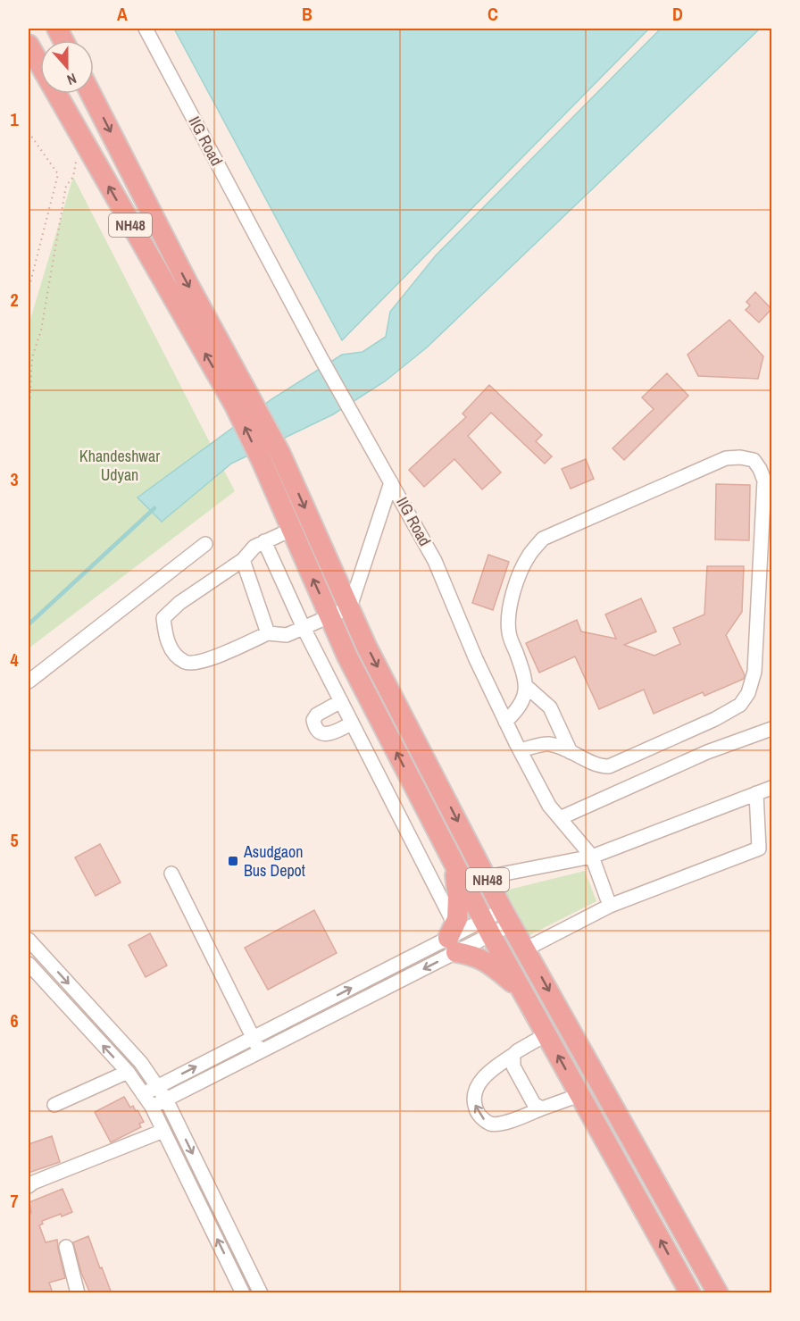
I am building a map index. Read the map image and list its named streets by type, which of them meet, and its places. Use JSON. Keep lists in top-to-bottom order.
{
  "streets": {
    "highway": ["NH48"],
    "street": ["IIG Road"]
  },
  "parks": ["Khandeshwar Udyan"],
  "places": {
    "transit": ["Asudgaon Bus Depot"]
  },
  "north": "bottom",
  "grid": {
    "columns": [
      "A",
      "B",
      "C",
      "D"
    ],
    "rows": [
      "1",
      "2",
      "3",
      "4",
      "5",
      "6",
      "7"
    ]
  }
}
